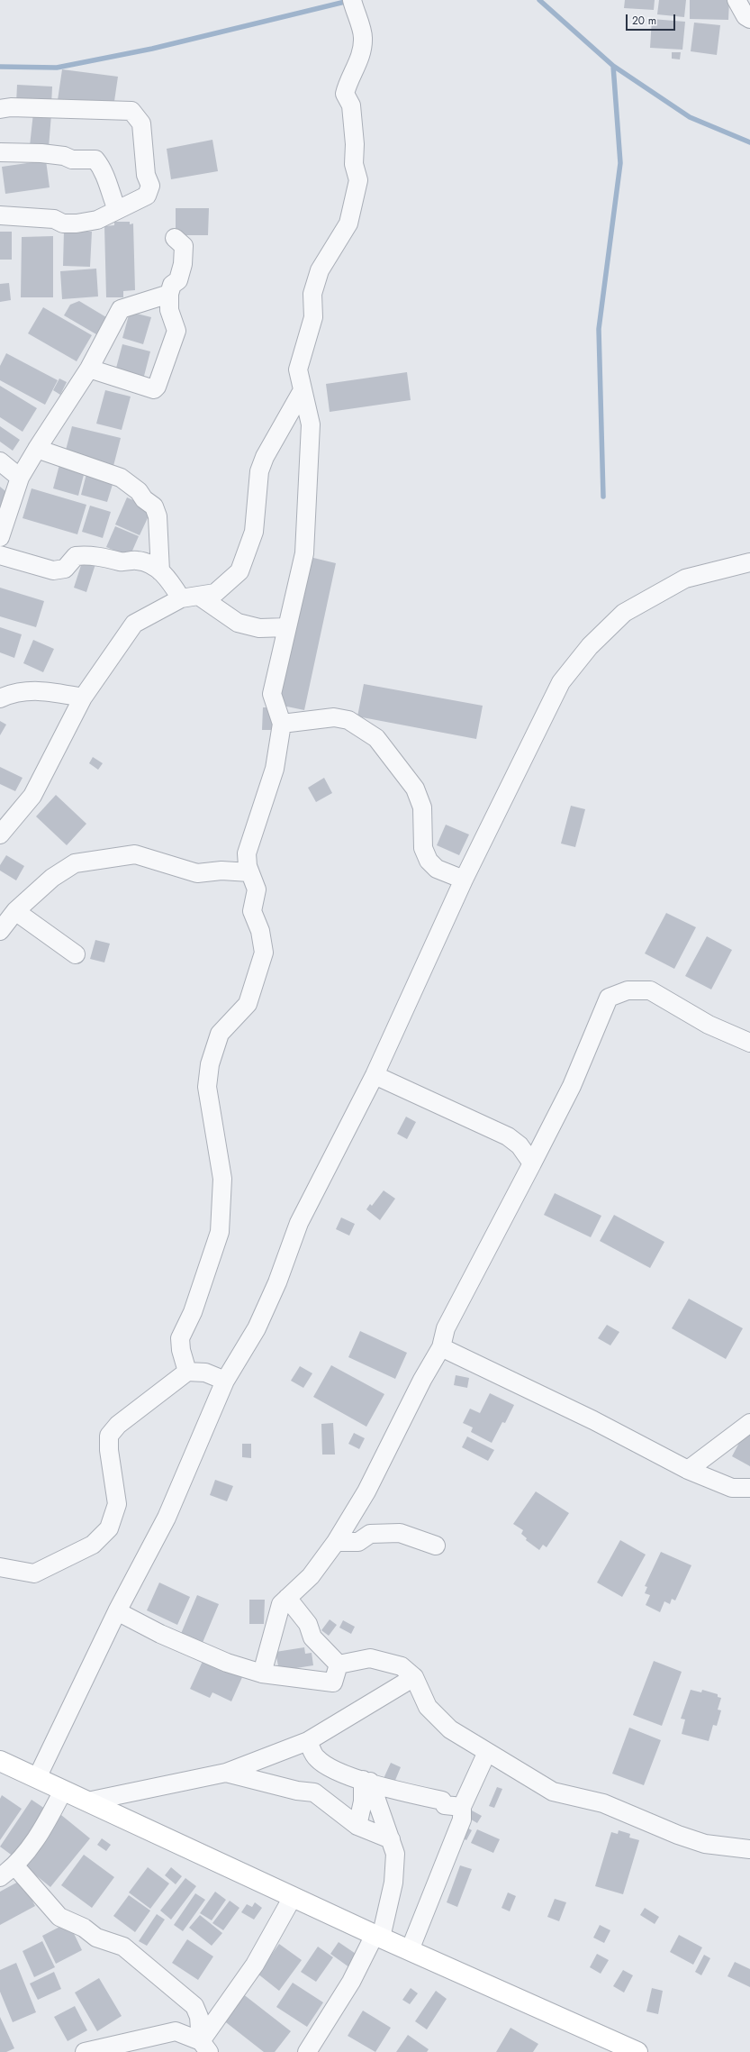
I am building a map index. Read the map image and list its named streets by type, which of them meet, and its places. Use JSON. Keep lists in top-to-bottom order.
{
  "scale_bar": "20 m"
}
